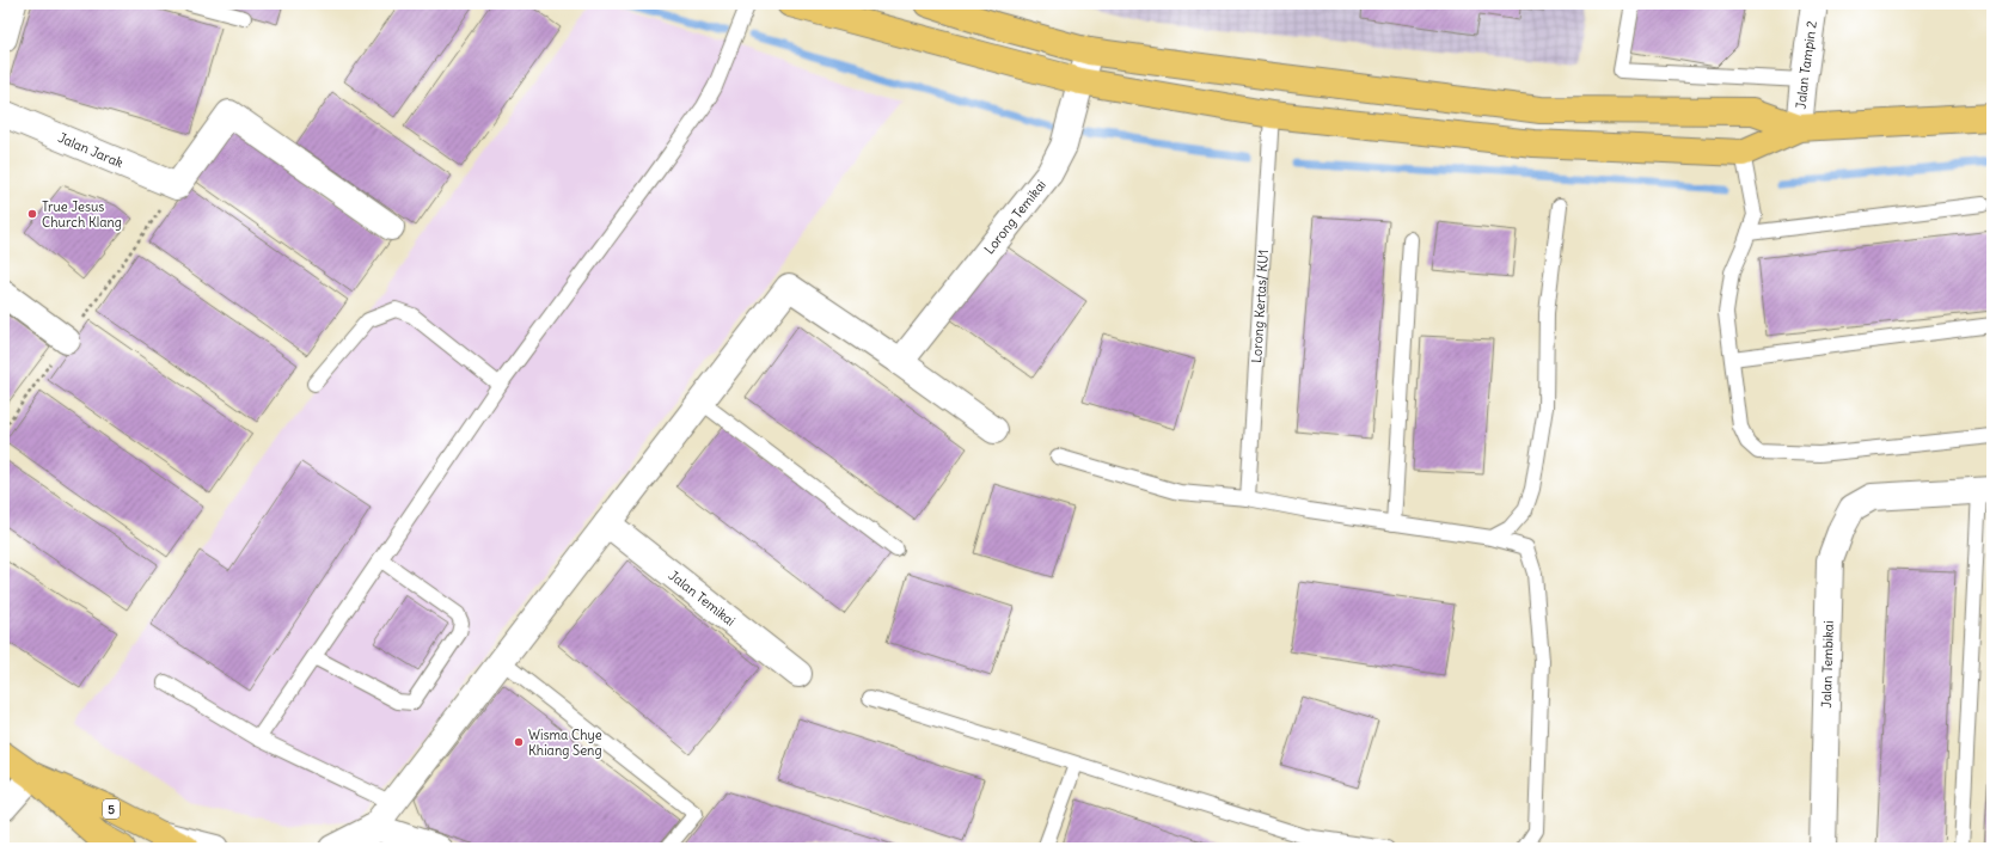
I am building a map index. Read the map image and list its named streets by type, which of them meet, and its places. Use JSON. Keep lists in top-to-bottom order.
{
  "streets": {
    "main road": ["5"],
    "street": [
      "Jalan Tampin 2",
      "Jalan Jarak",
      "Lorong Temikai",
      "Jalan Temikai",
      "Jalan Tembikai"
    ],
    "lane": ["Lorong Kertas/ KU1"]
  },
  "places": ["True Jesus Church Klang", "Wisma Chye Khiang Seng"]
}
